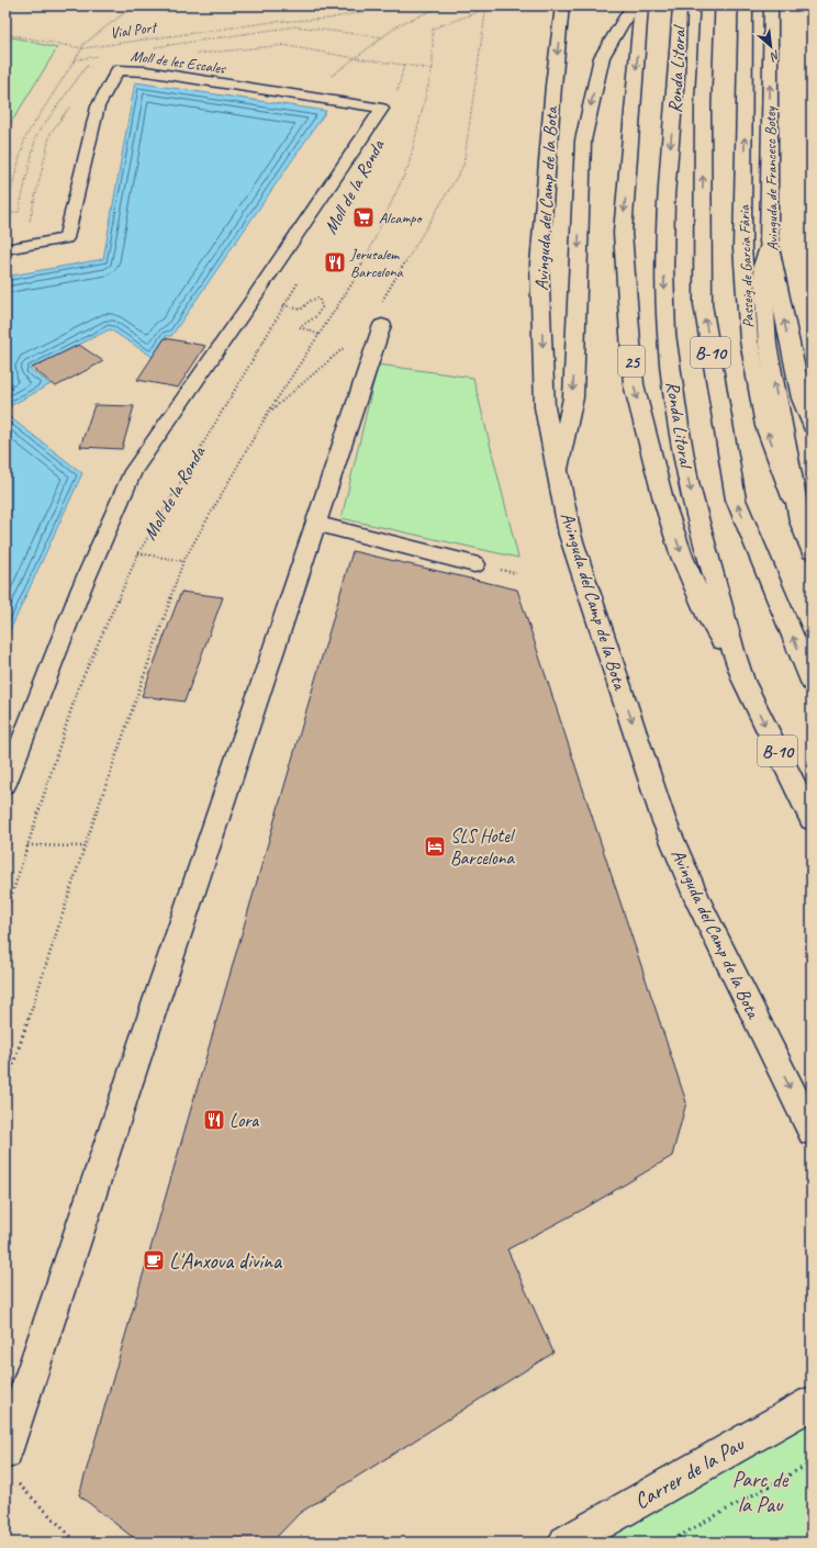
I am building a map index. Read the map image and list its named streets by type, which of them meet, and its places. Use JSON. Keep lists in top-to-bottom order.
{
  "streets": {
    "main road": [
      "Ronda Litoral",
      "Avinguda de Francesc Botey",
      "Avinguda del Camp de la Bota",
      "Passeig de Garcia Fària",
      "B-10",
      "25",
      "Carrer de la Pau"
    ],
    "lane": ["Moll de les Escales", "Moll de la Ronda"],
    "path": ["Vial Port"]
  },
  "crossings": [
    ["Moll de les Escales", "Moll de la Ronda"],
    ["Ronda Litoral", "25"]
  ],
  "parks": ["Parc de la Pau"],
  "places": {
    "supermarket": ["Alcampo"],
    "restaurant": ["Jerusalem Barcelona", "Lora"],
    "hotel": ["SLS Hotel Barcelona"],
    "cafe": ["L'Anxova divina"]
  },
  "north": "bottom right"
}
